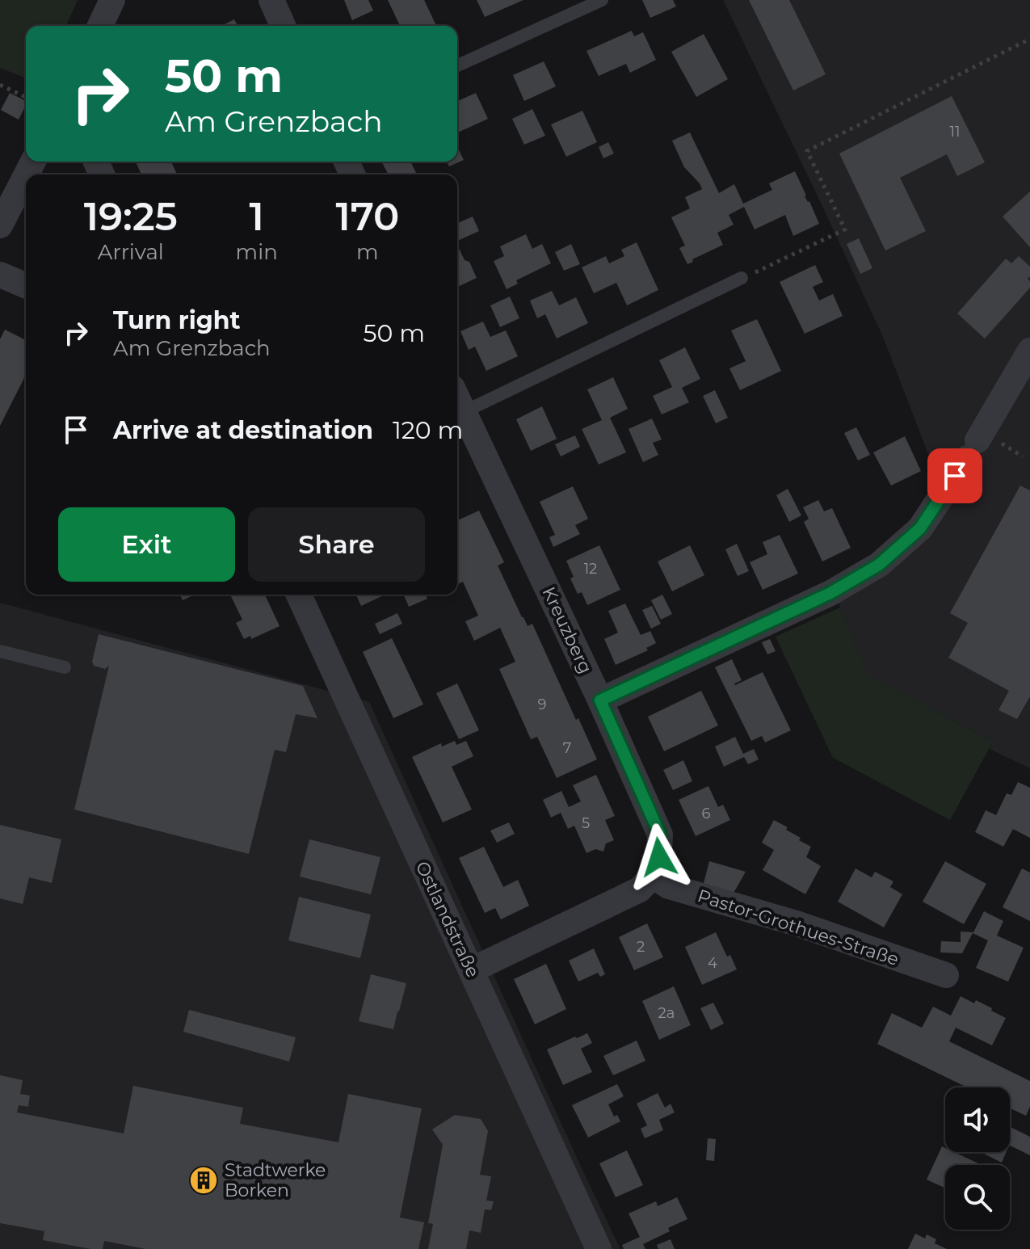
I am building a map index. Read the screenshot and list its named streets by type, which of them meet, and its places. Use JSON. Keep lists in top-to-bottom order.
{
  "streets": {
    "street": ["Kreuzberg", "Ostlandstraße", "Pastor-Grothues-Straße"]
  },
  "crossings": [
    ["Kreuzberg", "Pastor-Grothues-Straße"]
  ],
  "places": {
    "building": ["Stadtwerke Borken"]
  },
  "house_numbers": [
    "11",
    "12",
    "9",
    "7",
    "6",
    "5",
    "2",
    "4",
    "2a"
  ],
  "page": {
    "turn": ["50 m", "Am Grenzbach"],
    "eta": [
      "19:25",
      "Arrival",
      "1",
      "min",
      "170",
      "m"
    ],
    "list": [
      {
        "name": "Turn right",
        "note": "Am Grenzbach",
        "value": "50 m"
      },
      {
        "name": "Arrive at destination",
        "value": "120 m"
      }
    ],
    "buttons": ["Exit", "Share"]
  }
}
